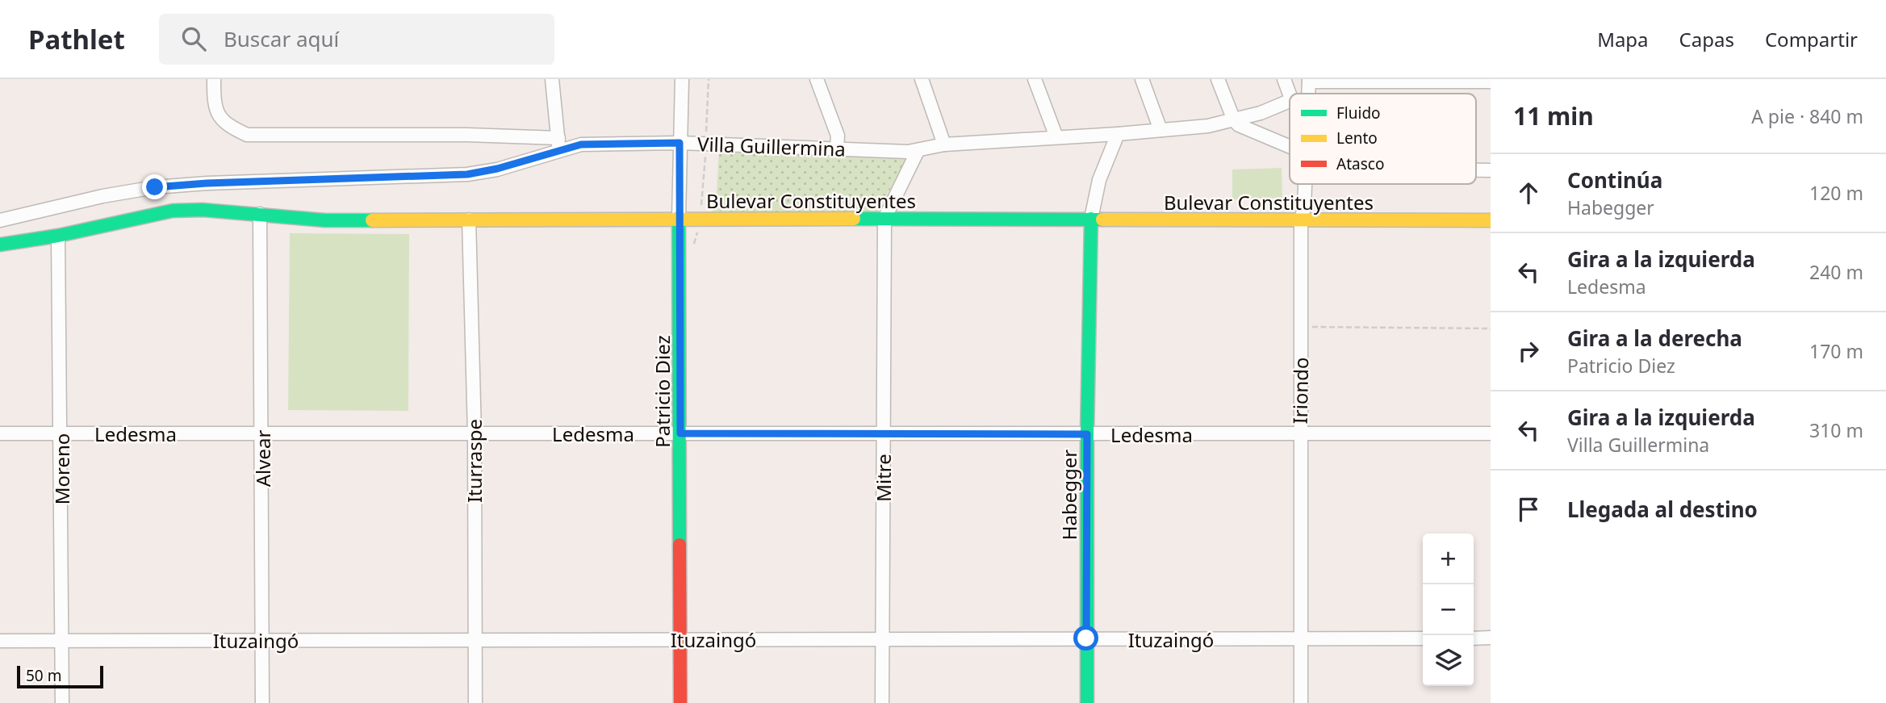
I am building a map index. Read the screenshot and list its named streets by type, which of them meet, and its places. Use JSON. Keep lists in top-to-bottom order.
{
  "streets": {
    "street": [
      "Villa Guillermina",
      "Bulevar Constituyentes",
      "Iriondo",
      "Patricio Diez",
      "Ledesma",
      "Alvear",
      "Iturraspe",
      "Moreno",
      "Mitre",
      "Habegger",
      "Ituzaingó"
    ]
  },
  "crossings": [
    ["Villa Guillermina", "Patricio Diez"],
    ["Bulevar Constituyentes", "Iriondo"],
    ["Bulevar Constituyentes", "Patricio Diez"],
    ["Bulevar Constituyentes", "Alvear"],
    ["Bulevar Constituyentes", "Iturraspe"],
    ["Bulevar Constituyentes", "Moreno"],
    ["Bulevar Constituyentes", "Mitre"],
    ["Bulevar Constituyentes", "Habegger"],
    ["Iriondo", "Ledesma"],
    ["Iriondo", "Ituzaingó"],
    ["Patricio Diez", "Ledesma"],
    ["Patricio Diez", "Ituzaingó"],
    ["Ledesma", "Alvear"],
    ["Ledesma", "Iturraspe"],
    ["Ledesma", "Moreno"],
    ["Ledesma", "Mitre"],
    ["Ledesma", "Habegger"],
    ["Alvear", "Ituzaingó"],
    ["Iturraspe", "Ituzaingó"],
    ["Moreno", "Ituzaingó"],
    ["Mitre", "Ituzaingó"],
    ["Habegger", "Ituzaingó"]
  ],
  "legend": ["Fluido", "Lento", "Atasco"],
  "scale_bar": "50 m",
  "page": {
    "header": "Pathlet",
    "search": "Buscar aquí",
    "nav": ["Mapa", "Capas", "Compartir"],
    "heading": ["11 min", "A pie · 840 m"],
    "list": [
      ["Continúa", "Habegger", "120 m"],
      ["Gira a la izquierda", "Ledesma", "240 m"],
      ["Gira a la derecha", "Patricio Diez", "170 m"],
      ["Gira a la izquierda", "Villa Guillermina", "310 m"],
      "Llegada al destino"
    ],
    "map_buttons": ["+", "−"],
    "scale": "50 m"
  }
}
